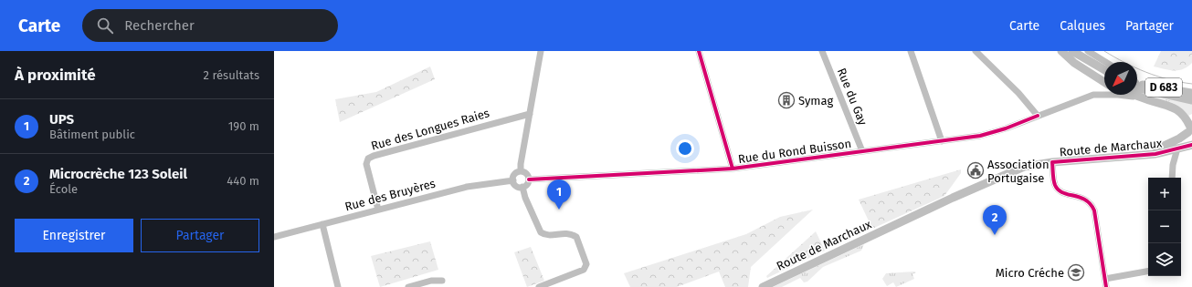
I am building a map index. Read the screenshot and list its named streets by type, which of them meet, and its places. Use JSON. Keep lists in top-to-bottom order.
{
  "streets": {
    "main road": ["D 683", "Route de Marchaux"],
    "street": [
      "Rue du Gay",
      "Rue des Longues Raies",
      "Rue du Rond Buisson",
      "Rue des Bruyères"
    ]
  },
  "crossings": [
    ["D 683", "Route de Marchaux"],
    ["D 683", "Rue du Rond Buisson"],
    ["Rue du Gay", "Rue du Rond Buisson"],
    ["Rue des Longues Raies", "Rue des Bruyères"],
    ["Rue du Rond Buisson", "Rue des Bruyères"]
  ],
  "places": {
    "building": ["Symag"],
    "public building": ["Association Portugaise"],
    "school or university": ["Micro Créche"]
  },
  "north": "bottom left",
  "page": {
    "header": "Carte",
    "search": "Rechercher",
    "nav": ["Carte", "Calques", "Partager"],
    "heading": ["À proximité", "2 résultats"],
    "list": [
      {
        "mark": "1",
        "name": "UPS",
        "note": "Bâtiment public",
        "value": "190 m"
      },
      {
        "mark": "2",
        "name": "Microcrèche 123 Soleil",
        "note": "École",
        "value": "440 m"
      }
    ],
    "map_buttons": ["+", "−"],
    "pins": ["1", "2"],
    "buttons": ["Enregistrer", "Partager"]
  }
}
